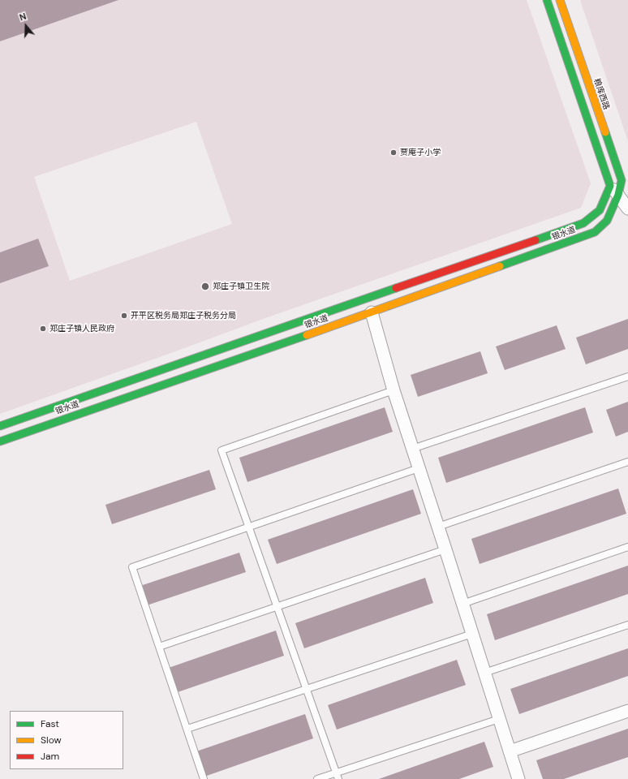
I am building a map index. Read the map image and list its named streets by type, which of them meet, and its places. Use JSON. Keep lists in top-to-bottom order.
{
  "streets": {
    "street": ["粮库西路", "银水道"]
  },
  "crossings": [
    ["粮库西路", "银水道"]
  ],
  "places": [
    "贾庵子小学",
    "郑庄子镇卫生院",
    "开平区税务局郑庄子税务分局",
    "郑庄子镇人民政府"
  ],
  "legend": ["Fast", "Slow", "Jam"],
  "north": "top"
}
